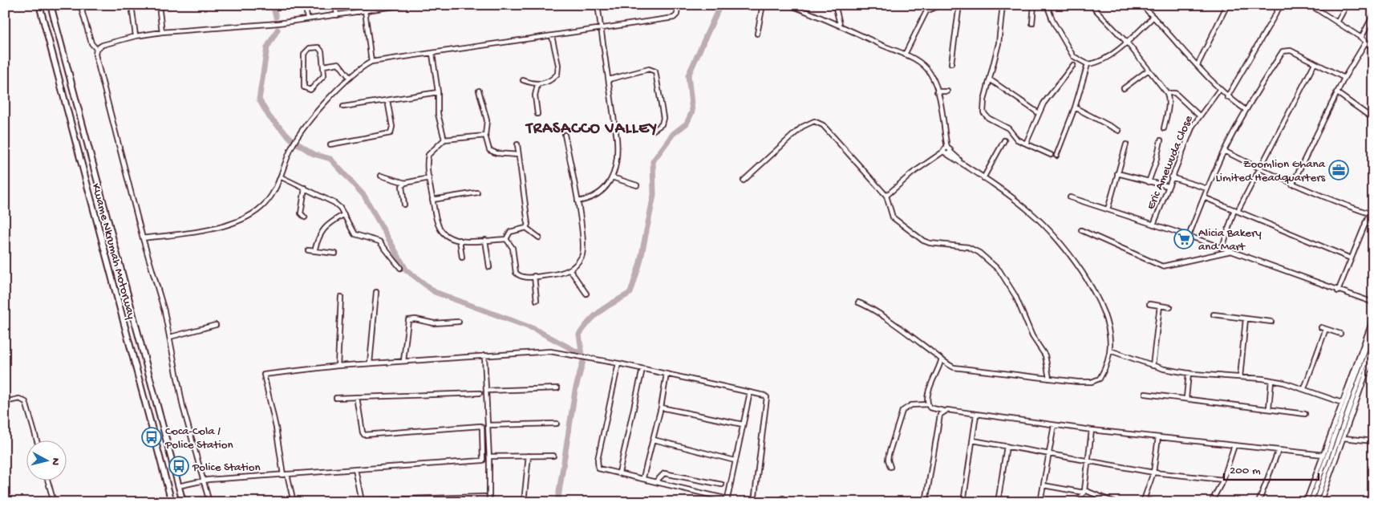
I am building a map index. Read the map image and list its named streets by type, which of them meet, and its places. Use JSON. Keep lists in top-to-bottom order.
{
  "streets": {
    "highway": ["Kwame Nkrumah Motorway"],
    "street": ["Eric Amewuda Close"]
  },
  "districts": ["TRASACCO VALLEY"],
  "places": {
    "office": ["Zoomlion Ghana Limited Headquarters"],
    "supermarket": ["Alicia Bakery and Mart"],
    "bus stop": ["Coca-Cola / Police Station", "Police Station"]
  },
  "scale_bar": "200 m",
  "north": "right"
}
